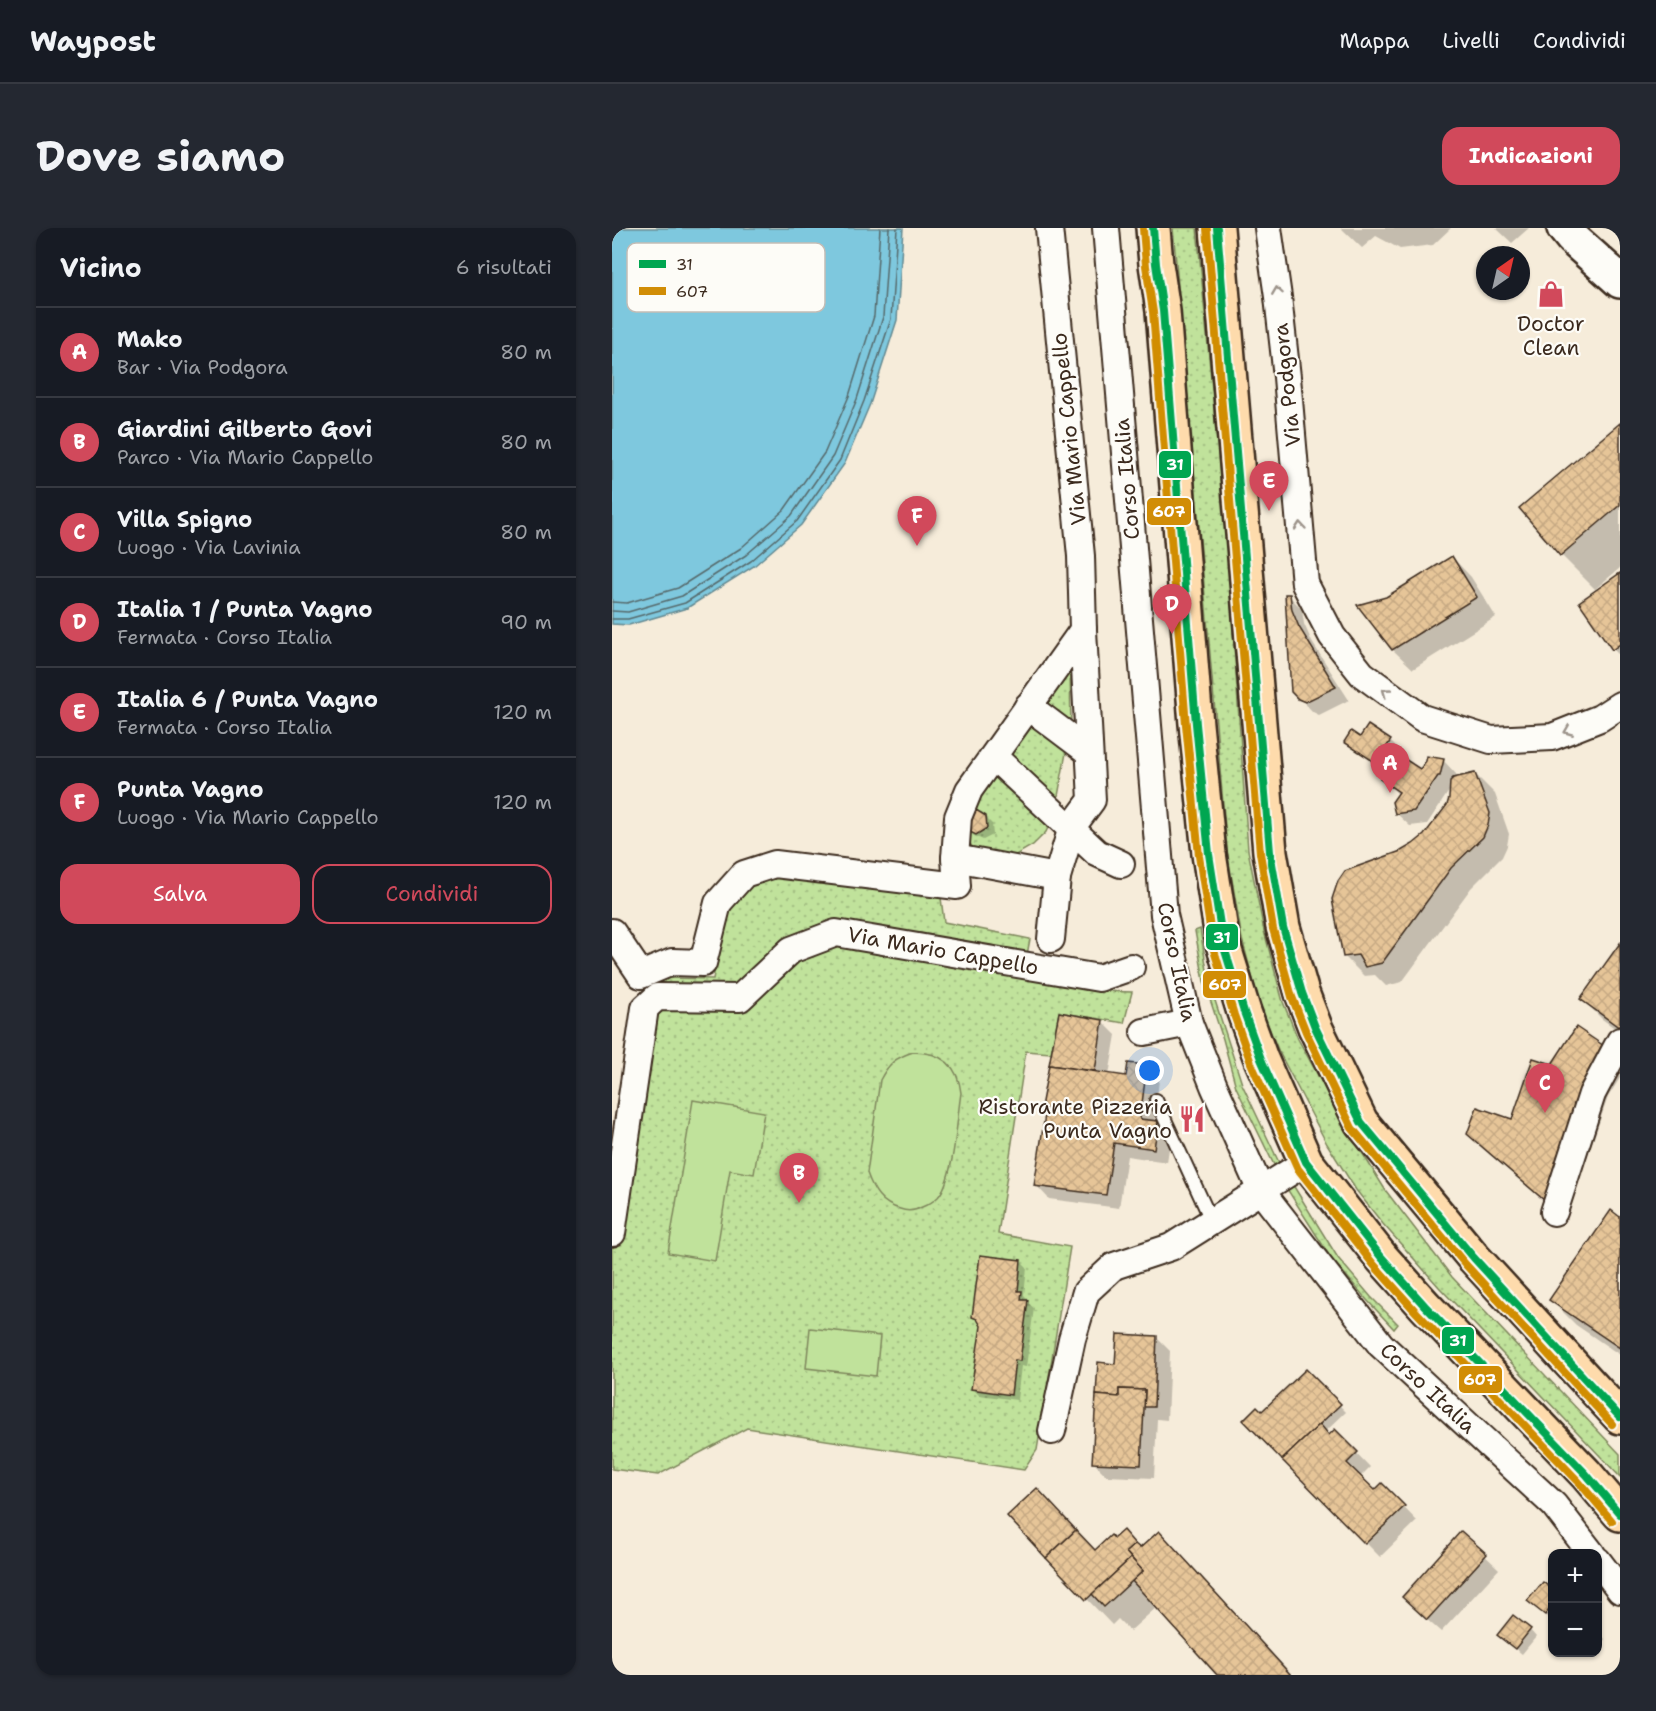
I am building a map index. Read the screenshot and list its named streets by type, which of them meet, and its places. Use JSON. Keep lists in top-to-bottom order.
{
  "streets": {
    "street": ["Via Podgora", "Via Mario Cappello", "Corso Italia"]
  },
  "places": {
    "shop": ["Doctor Clean"],
    "restaurant": ["Ristorante Pizzeria Punta Vagno"]
  },
  "lines": ["transit line 31", "transit line 607"],
  "legend": ["31", "607"],
  "north": "top right",
  "page": {
    "header": "Waypost",
    "nav": ["Mappa", "Livelli", "Condividi"],
    "buttons": [
      "Indicazioni",
      ["Salva", "Condividi"]
    ],
    "title": "Dove siamo",
    "heading": ["Vicino", "6 risultati"],
    "list": [
      {
        "mark": "A",
        "name": "Mako",
        "note": "Bar · Via Podgora",
        "value": "80 m"
      },
      {
        "mark": "B",
        "name": "Giardini Gilberto Govi",
        "note": "Parco · Via Mario Cappello",
        "value": "80 m"
      },
      {
        "mark": "C",
        "name": "Villa Spigno",
        "note": "Luogo · Via Lavinia",
        "value": "80 m"
      },
      {
        "mark": "D",
        "name": "Italia 1 / Punta Vagno",
        "note": "Fermata · Corso Italia",
        "value": "90 m"
      },
      {
        "mark": "E",
        "name": "Italia 6 / Punta Vagno",
        "note": "Fermata · Corso Italia",
        "value": "120 m"
      },
      {
        "mark": "F",
        "name": "Punta Vagno",
        "note": "Luogo · Via Mario Cappello",
        "value": "120 m"
      }
    ],
    "pins": [
      "E",
      "F",
      "D",
      "A",
      "C",
      "B"
    ],
    "map_buttons": ["+", "−"]
  }
}
